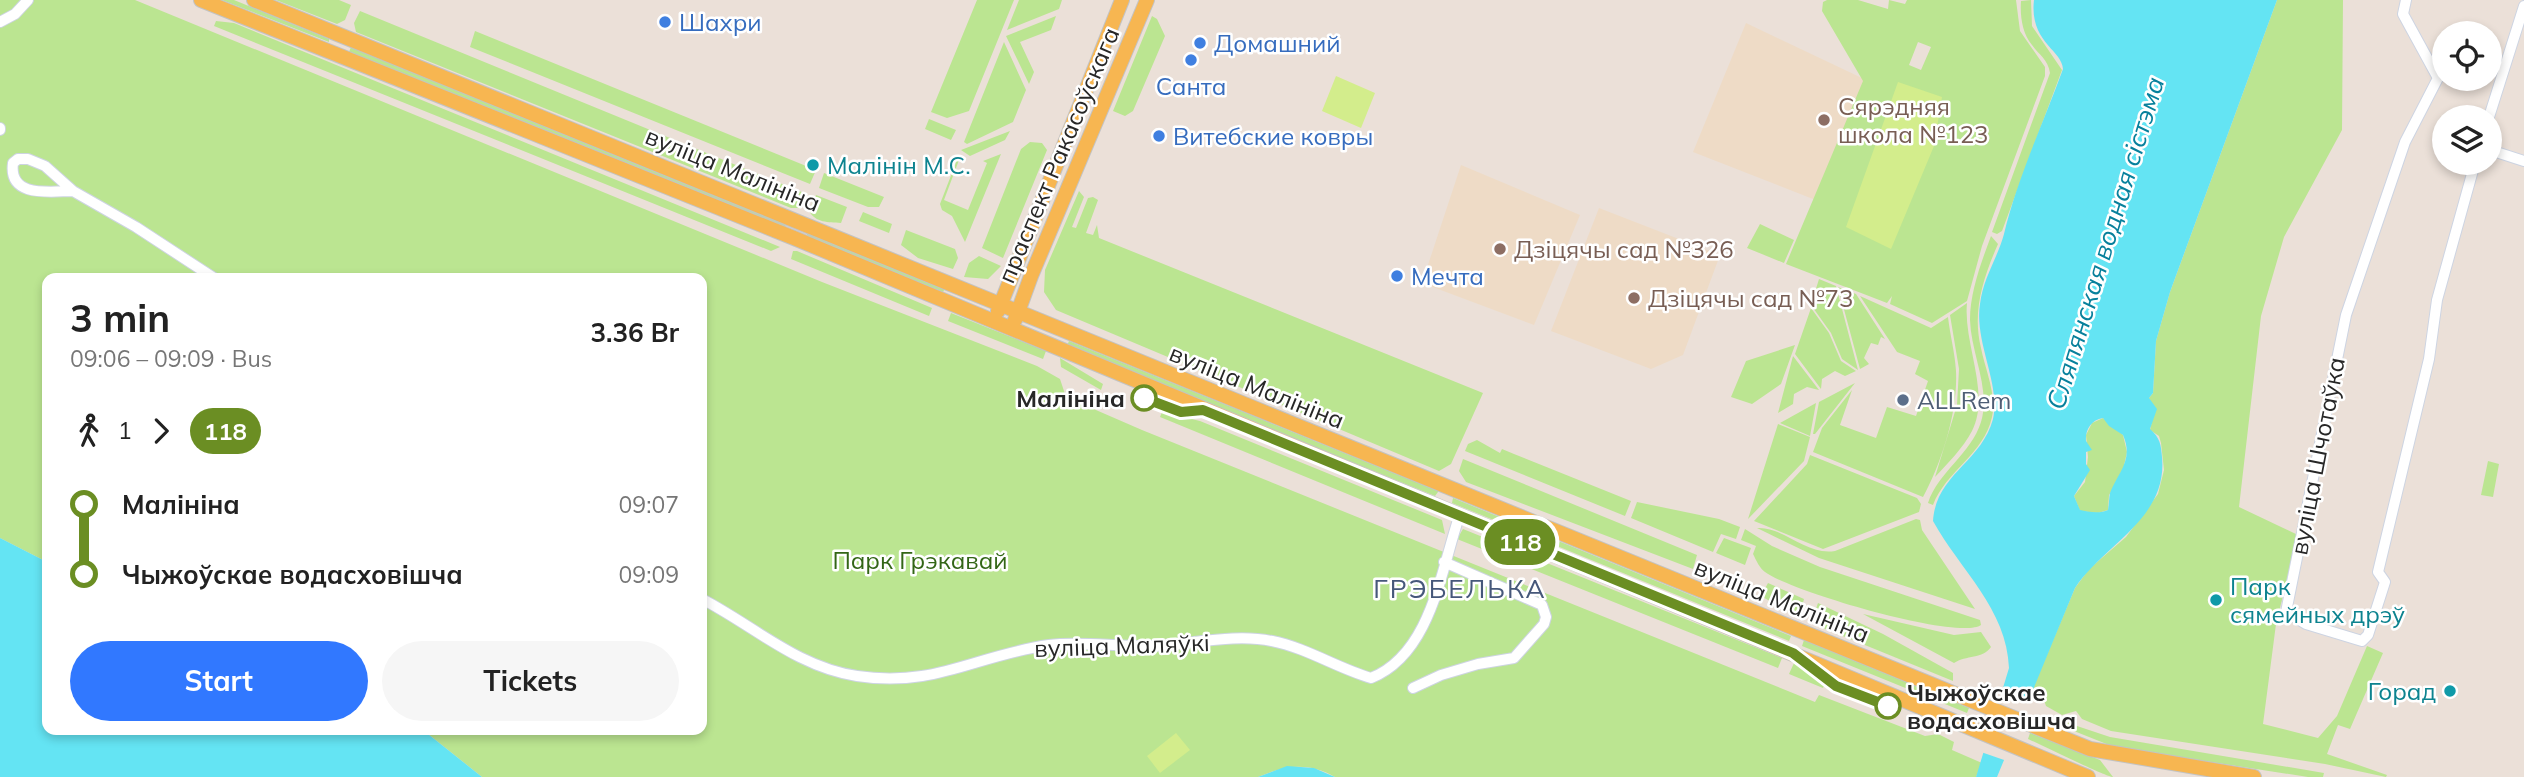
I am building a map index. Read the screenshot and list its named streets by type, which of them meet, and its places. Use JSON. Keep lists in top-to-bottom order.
{
  "streets": {
    "main road": ["праспект Ракасоўскага", "вуліца Малініна"],
    "street": ["вуліца Шчотаўка", "вуліца Маляўкі"]
  },
  "crossings": [
    ["праспект Ракасоўскага", "вуліца Малініна"],
    ["вуліца Малініна", "вуліца Маляўкі"]
  ],
  "districts": ["ГРЭБЕЛЬКА"],
  "water": ["Сляпянская водная сістэма"],
  "parks": ["Парк Грэкавай"],
  "places": [
    "Шахри",
    "Домашний",
    "Санта",
    "Сярэдняя школа №123",
    "Витебские ковры",
    "Малінін М.С.",
    "Дзіцячы сад №326",
    "Мечта",
    "Дзіцячы сад №73",
    "Малініна",
    "ALLRem",
    "Парк сямейных дрэў",
    "Горад",
    "Чыжоўскае водасховішча"
  ],
  "lines": ["bus line 118"],
  "page": {
    "on_map": "118",
    "heading": ["3 min", "09:06 – 09:09 · Bus", "3.36 Br"],
    "legs": ["1", "118"],
    "list": [
      {
        "name": "Малініна",
        "value": "09:07"
      },
      {
        "name": "Чыжоўскае водасховішча",
        "value": "09:09"
      }
    ],
    "buttons": ["Start", "Tickets"]
  }
}
